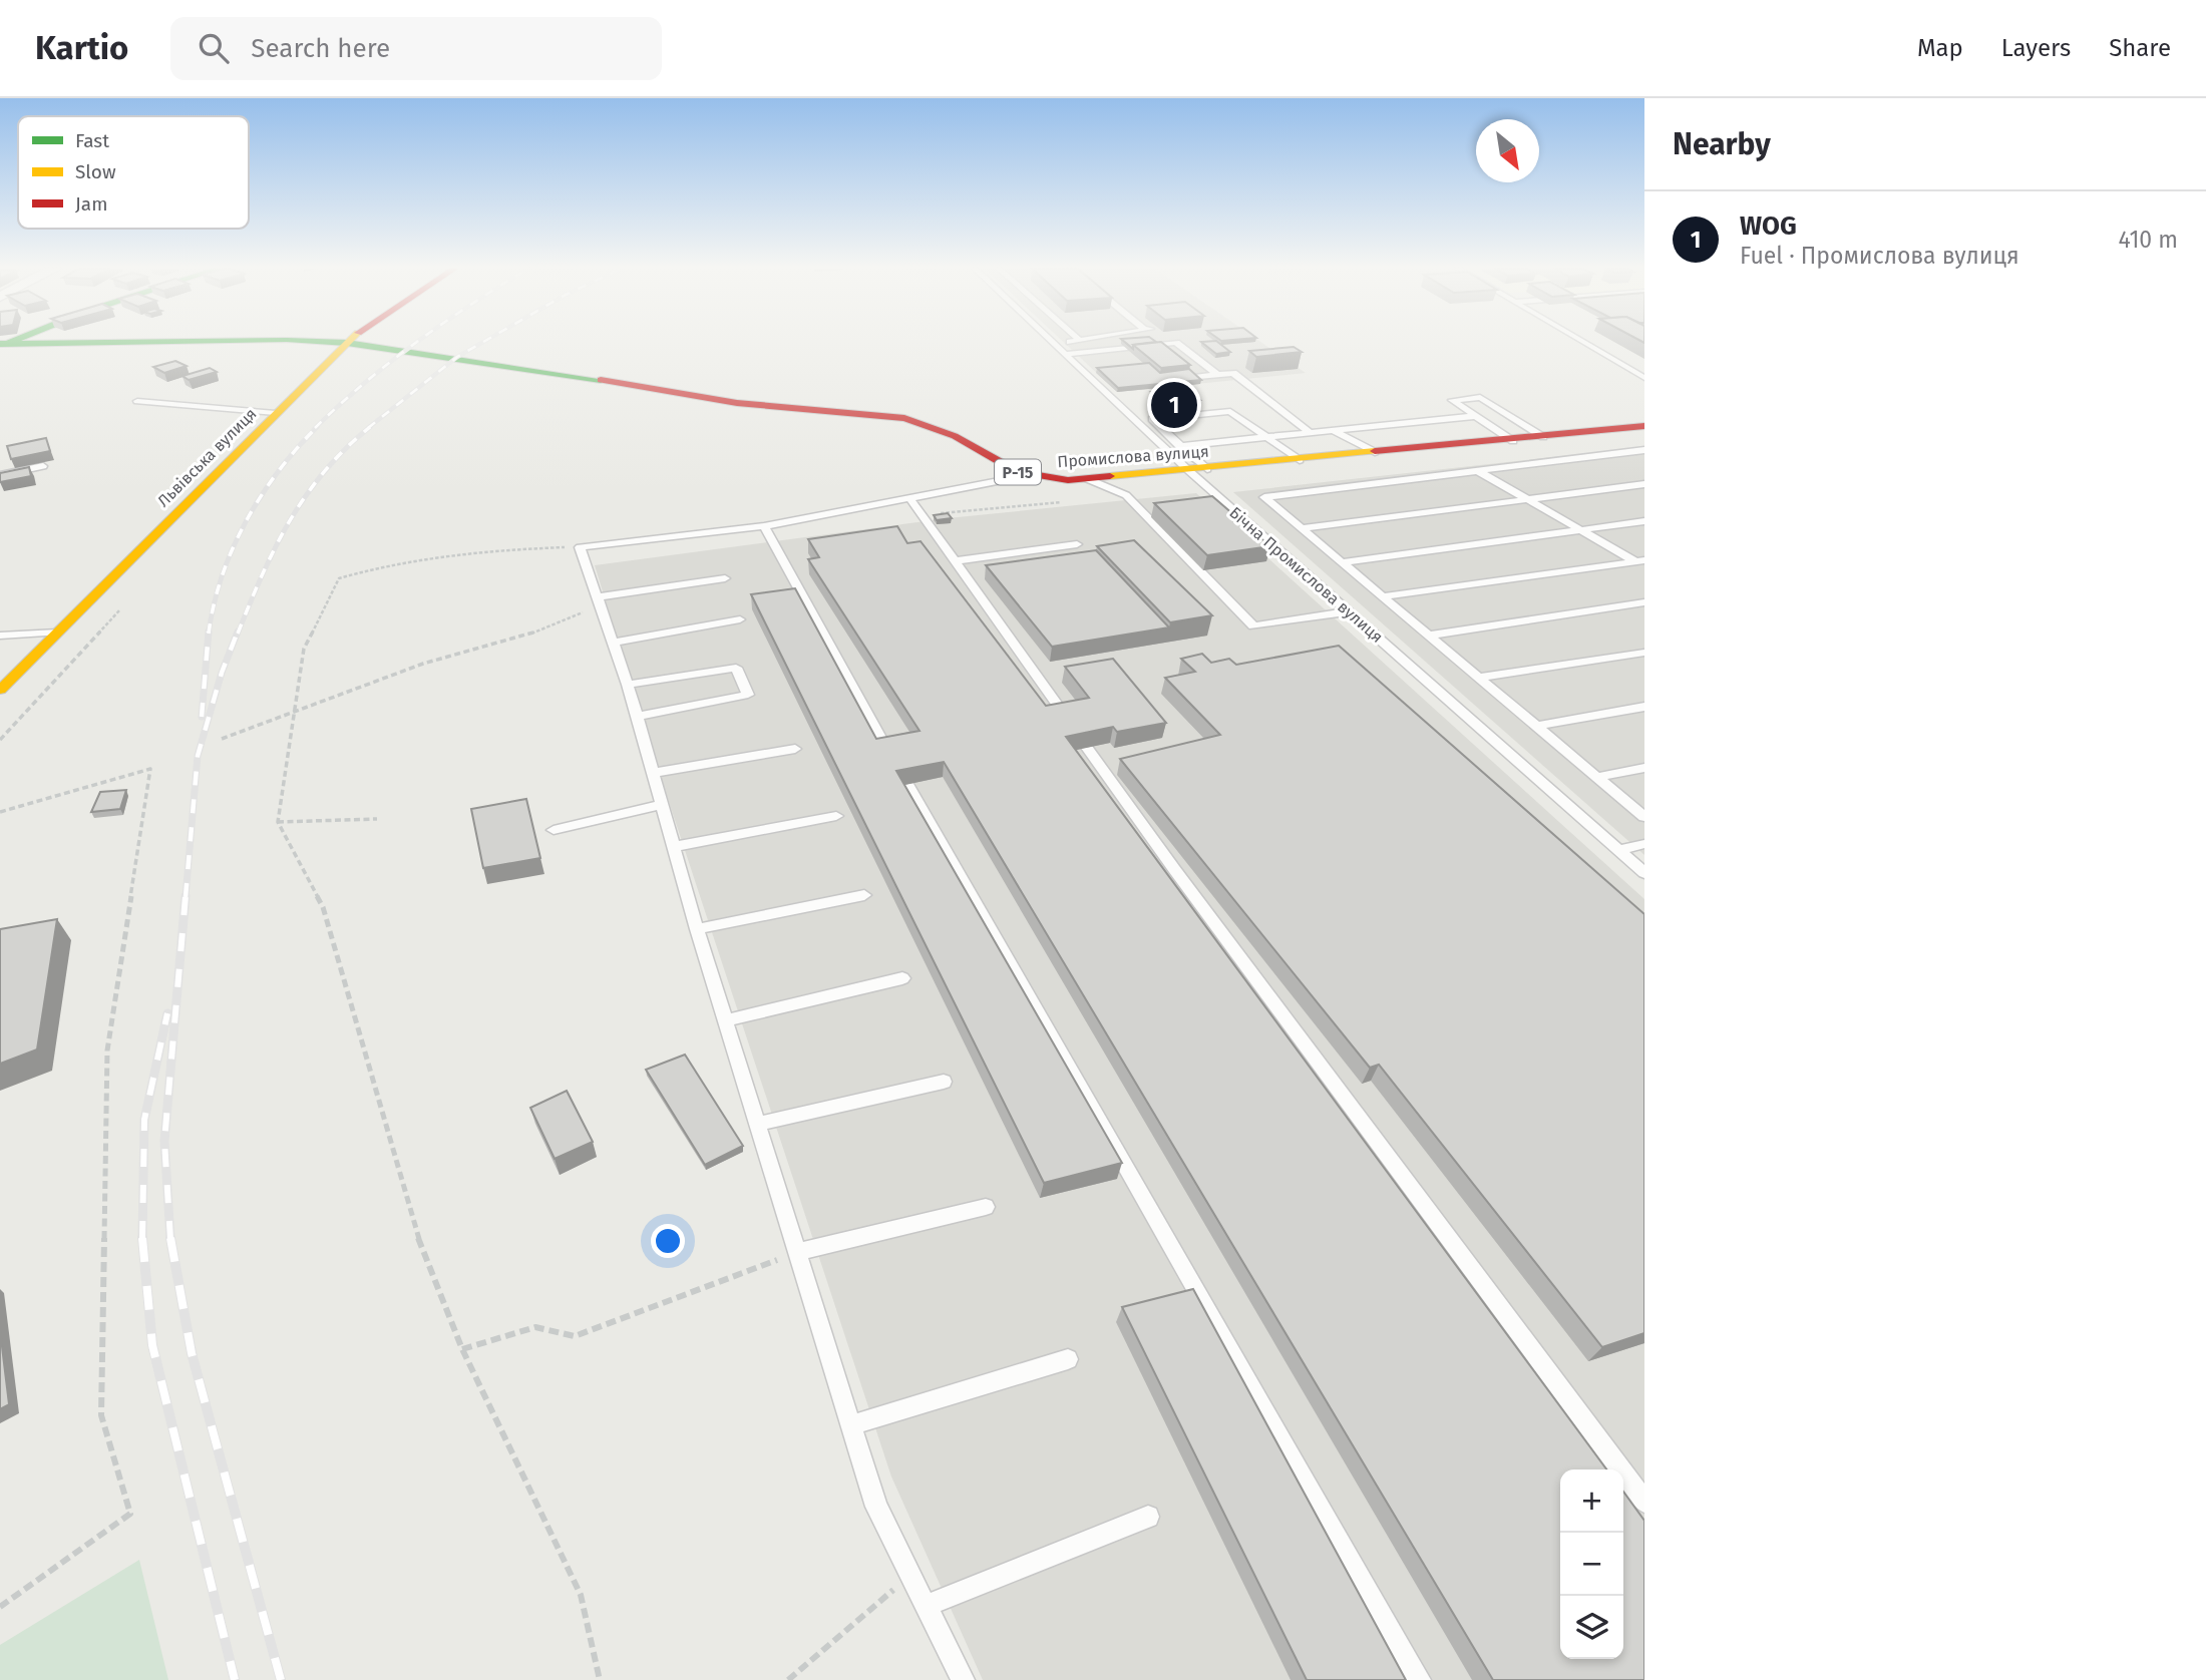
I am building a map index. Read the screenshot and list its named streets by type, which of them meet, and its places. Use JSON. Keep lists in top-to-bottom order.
{
  "streets": {
    "main road": ["Промислова вулиця", "Львівська вулиця", "Р-15"],
    "lane": ["Бічна Промислова вулиця"]
  },
  "crossings": [
    ["Промислова вулиця", "Львівська вулиця"],
    ["Промислова вулиця", "Бічна Промислова вулиця"]
  ],
  "legend": ["Fast", "Slow", "Jam"],
  "north": "bottom right",
  "page": {
    "header": "Kartio",
    "search": "Search here",
    "nav": ["Map", "Layers", "Share"],
    "heading": "Nearby",
    "list": [
      {
        "mark": "1",
        "name": "WOG",
        "note": "Fuel · Промислова вулиця",
        "value": "410 m"
      }
    ],
    "pins": "1",
    "map_buttons": ["+", "−"]
  }
}
